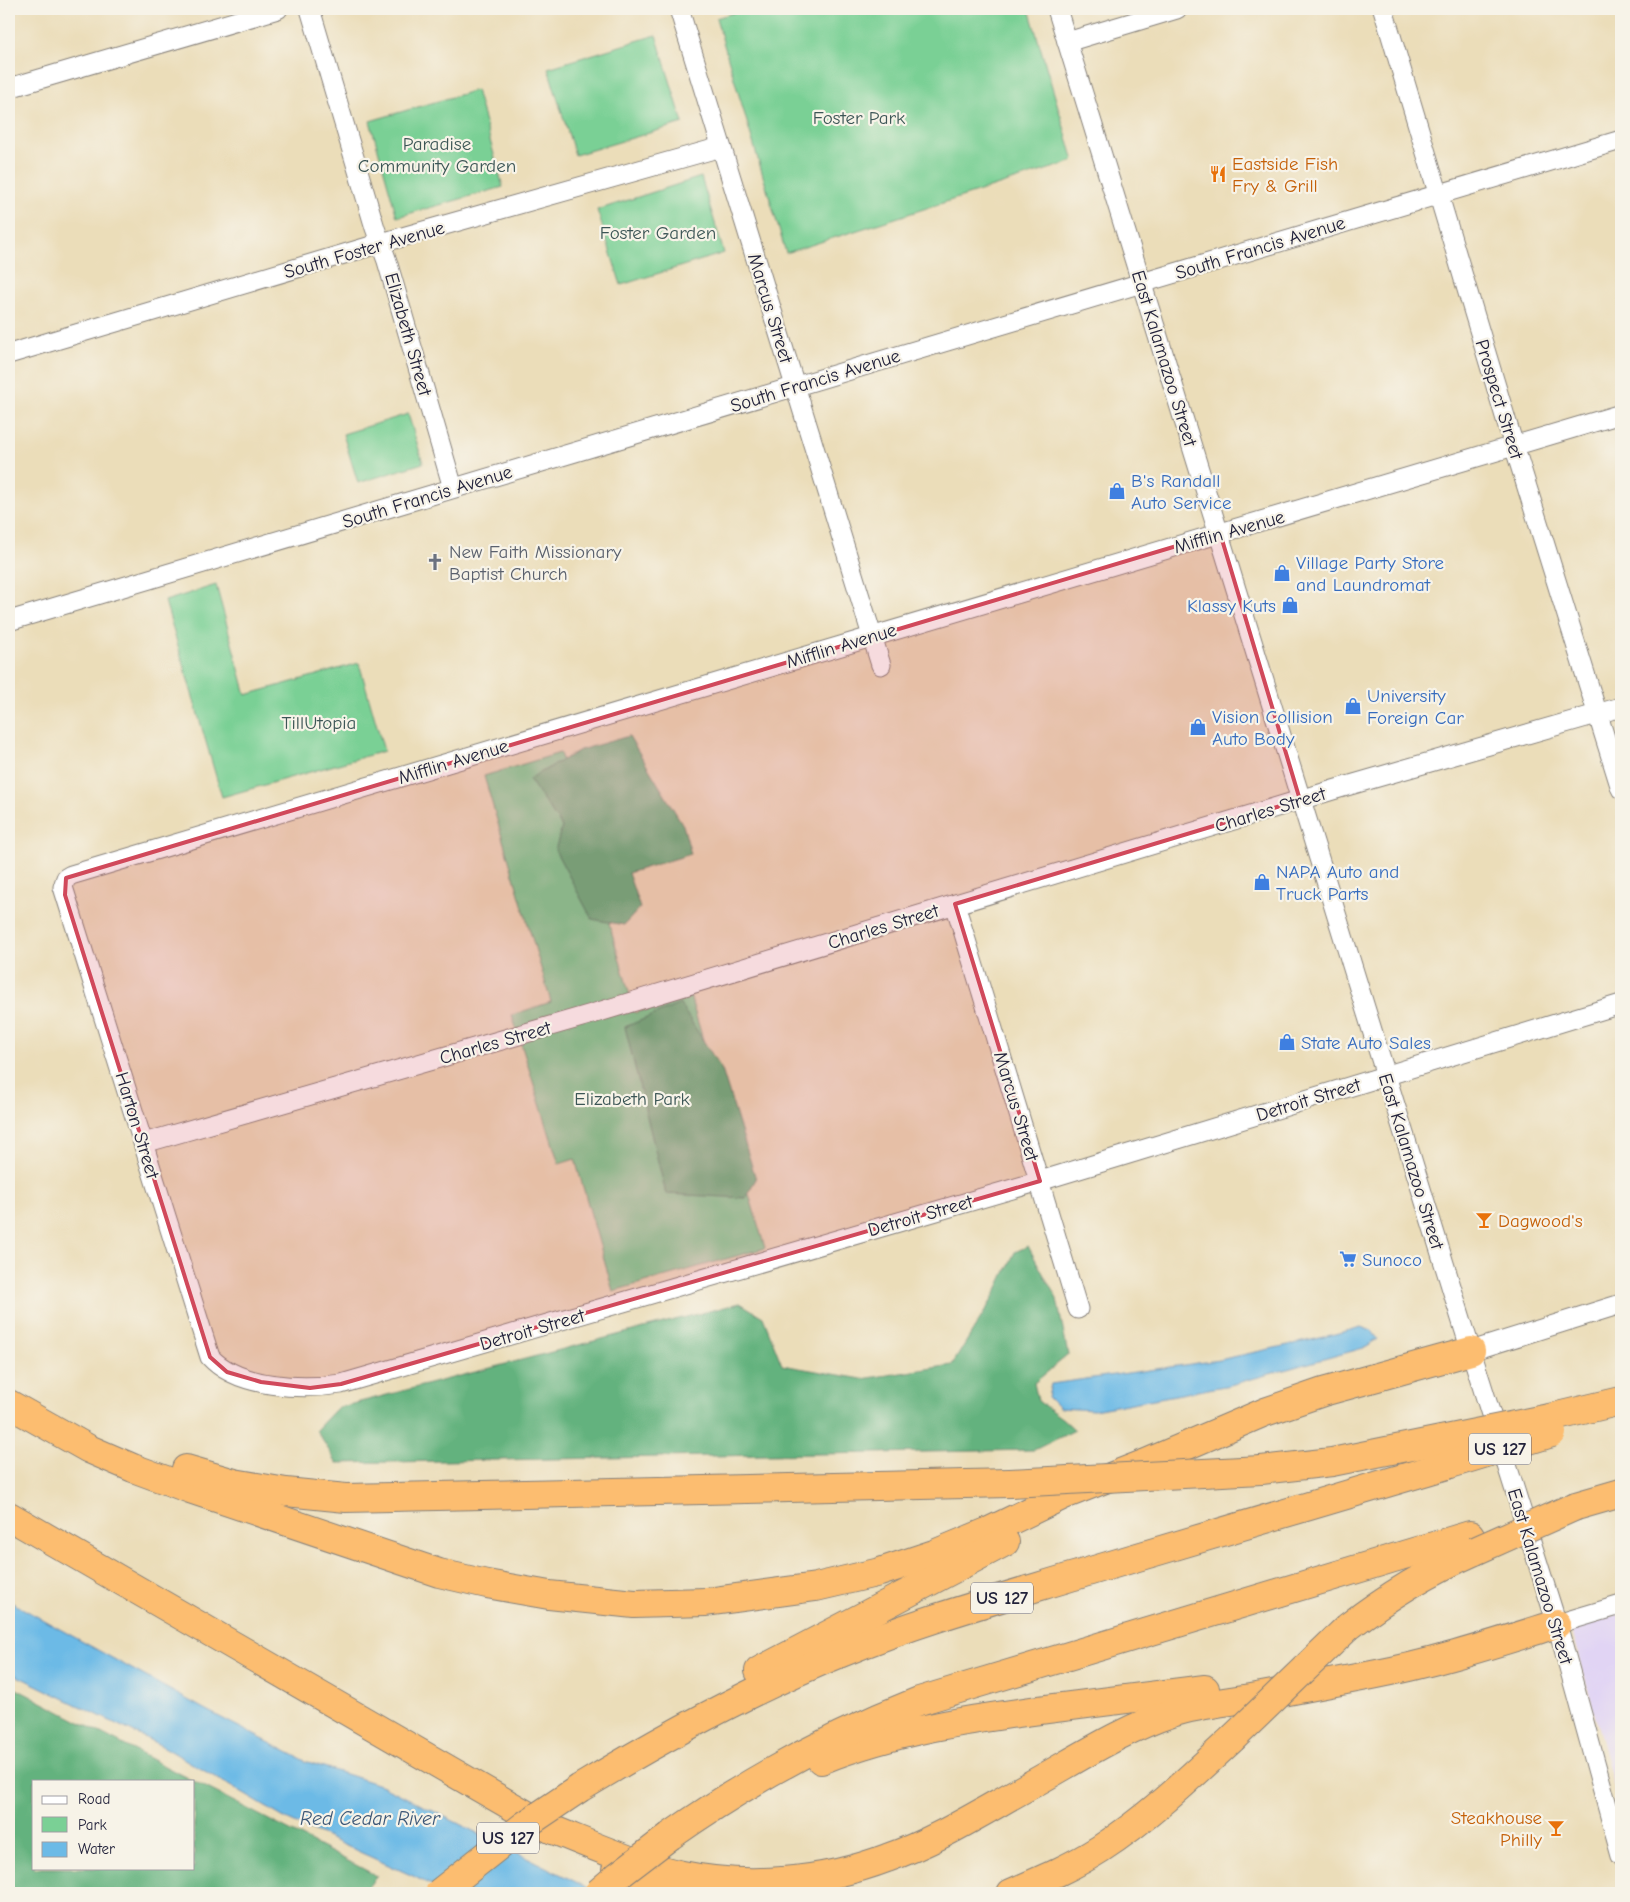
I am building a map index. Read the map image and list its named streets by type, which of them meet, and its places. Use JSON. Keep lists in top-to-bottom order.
{
  "streets": {
    "highway": ["US 127"],
    "street": [
      "South Francis Avenue",
      "South Foster Avenue",
      "Marcus Street",
      "Elizabeth Street",
      "East Kalamazoo Street",
      "Prospect Street",
      "Mifflin Avenue",
      "Charles Street",
      "Detroit Street",
      "Harton Street"
    ]
  },
  "crossings": [
    ["South Francis Avenue", "Marcus Street"],
    ["South Francis Avenue", "Elizabeth Street"],
    ["South Francis Avenue", "East Kalamazoo Street"],
    ["South Francis Avenue", "Prospect Street"],
    ["South Foster Avenue", "Marcus Street"],
    ["South Foster Avenue", "Elizabeth Street"],
    ["Marcus Street", "Mifflin Avenue"],
    ["Marcus Street", "Charles Street"],
    ["Marcus Street", "Detroit Street"],
    ["East Kalamazoo Street", "Mifflin Avenue"],
    ["East Kalamazoo Street", "Charles Street"],
    ["East Kalamazoo Street", "Detroit Street"],
    ["Prospect Street", "Mifflin Avenue"],
    ["Prospect Street", "Charles Street"],
    ["Mifflin Avenue", "Harton Street"],
    ["Charles Street", "Harton Street"],
    ["Detroit Street", "Harton Street"]
  ],
  "water": ["Red Cedar River"],
  "parks": [
    "Foster Park",
    "Paradise Community Garden",
    "Foster Garden",
    "TillUtopia",
    "Elizabeth Park"
  ],
  "places": {
    "restaurant": ["Eastside Fish Fry & Grill"],
    "shop": [
      "B's Randall Auto Service",
      "Village Party Store and Laundromat",
      "Klassy Kuts",
      "University Foreign Car",
      "Vision Collision Auto Body",
      "NAPA Auto and Truck Parts",
      "State Auto Sales"
    ],
    "church": ["New Faith Missionary Baptist Church"],
    "bar": ["Dagwood's", "Steakhouse Philly"],
    "supermarket": ["Sunoco"]
  },
  "legend": ["Road", "Park", "Water"]
}
